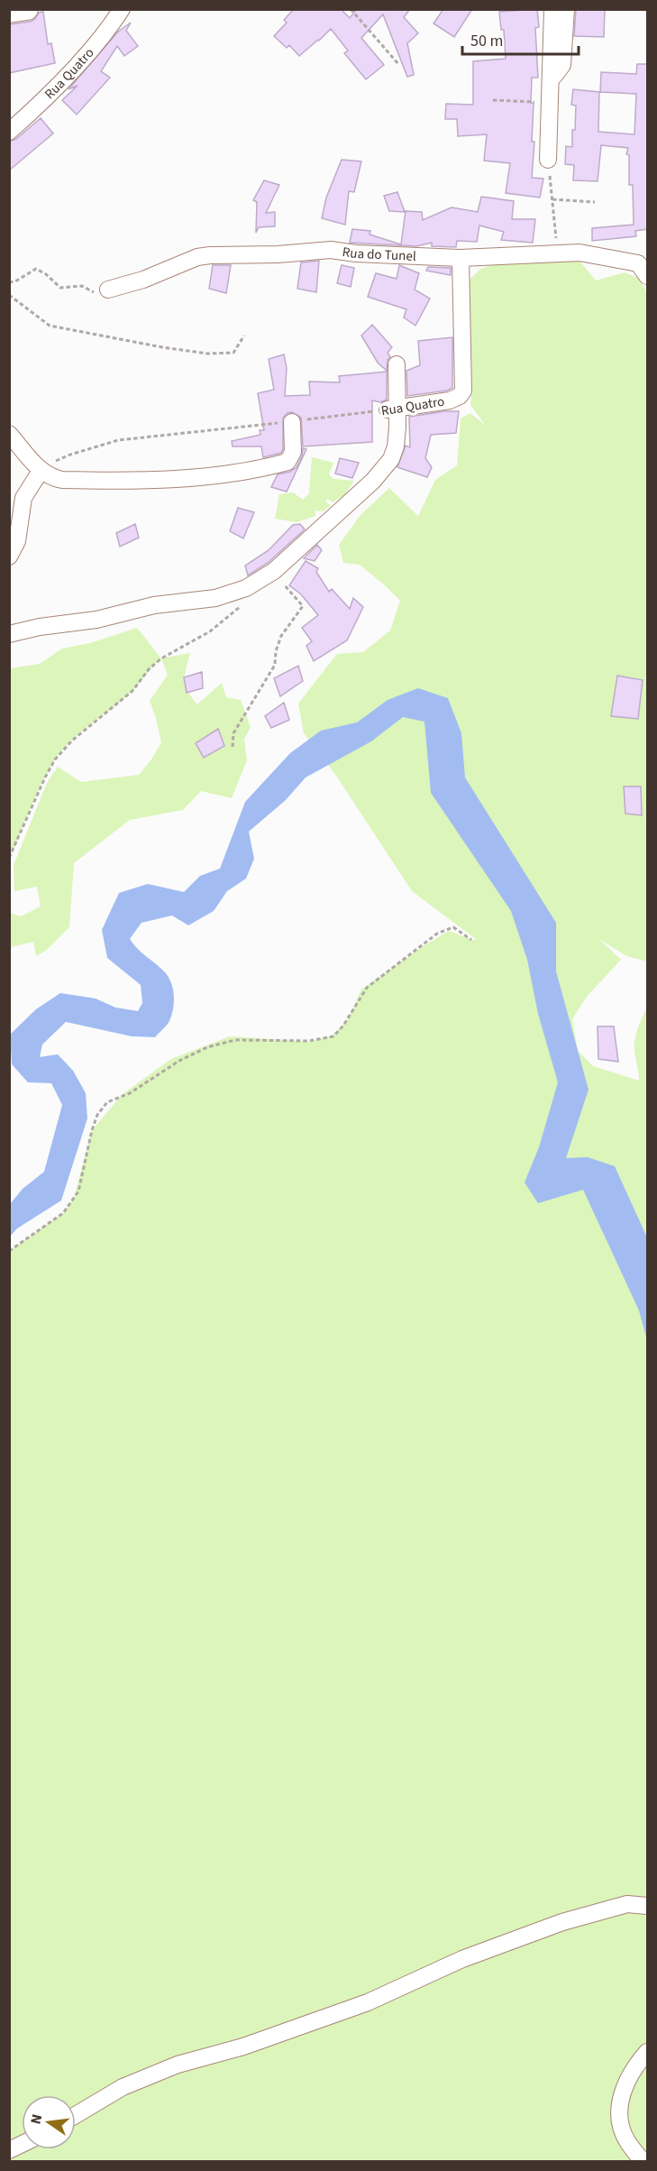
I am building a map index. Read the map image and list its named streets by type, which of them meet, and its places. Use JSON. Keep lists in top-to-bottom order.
{
  "streets": {
    "street": ["Rua Quatro", "Rua do Tunel"]
  },
  "crossings": [
    ["Rua Quatro", "Rua do Tunel"]
  ],
  "scale_bar": "50 m",
  "north": "left"
}
